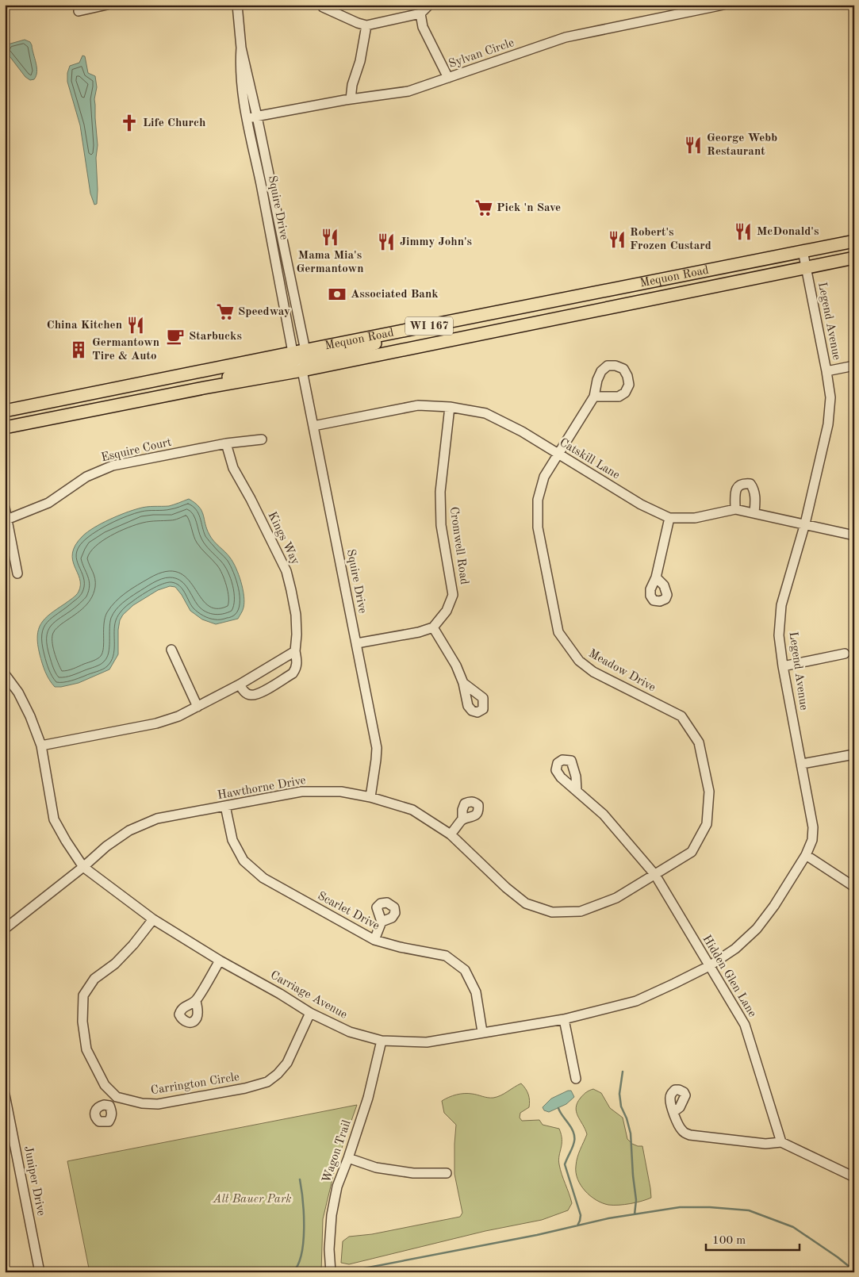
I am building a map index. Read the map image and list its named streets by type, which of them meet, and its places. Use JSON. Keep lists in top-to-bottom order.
{
  "streets": {
    "main road": ["Mequon Road", "WI 167"],
    "street": [
      "Sylvan Circle",
      "Squire Drive",
      "Legend Avenue",
      "Esquire Court",
      "Catskill Lane",
      "Kings Way",
      "Cromwell Road",
      "Meadow Drive",
      "Hawthorne Drive",
      "Scarlet Drive",
      "Hidden Glen Lane",
      "Carriage Avenue",
      "Carrington Circle",
      "Wagon Trail",
      "Juniper Drive"
    ]
  },
  "crossings": [
    ["Sylvan Circle", "Squire Drive"],
    ["Squire Drive", "Mequon Road"],
    ["Squire Drive", "Catskill Lane"],
    ["Squire Drive", "Hawthorne Drive"],
    ["Mequon Road", "Legend Avenue"],
    ["Legend Avenue", "Catskill Lane"],
    ["Legend Avenue", "Hidden Glen Lane"],
    ["Legend Avenue", "Carriage Avenue"],
    ["Esquire Court", "Kings Way"],
    ["Catskill Lane", "Cromwell Road"],
    ["Catskill Lane", "Meadow Drive"],
    ["Meadow Drive", "Hawthorne Drive"],
    ["Meadow Drive", "Hidden Glen Lane"],
    ["Hawthorne Drive", "Scarlet Drive"],
    ["Hawthorne Drive", "Hidden Glen Lane"],
    ["Hawthorne Drive", "Carriage Avenue"],
    ["Scarlet Drive", "Carriage Avenue"],
    ["Hidden Glen Lane", "Carriage Avenue"],
    ["Carriage Avenue", "Carrington Circle"],
    ["Carriage Avenue", "Wagon Trail"]
  ],
  "parks": ["Alt Bauer Park"],
  "places": {
    "church": ["Life Church"],
    "restaurant": [
      "George Webb Restaurant",
      "McDonald's",
      "Mama Mia's Germantown",
      "Robert's Frozen Custard",
      "Jimmy John's",
      "China Kitchen"
    ],
    "supermarket": ["Pick 'n Save", "Speedway"],
    "bank": ["Associated Bank"],
    "cafe": ["Starbucks"],
    "building": ["Germantown Tire & Auto"]
  },
  "scale_bar": "100 m"
}
